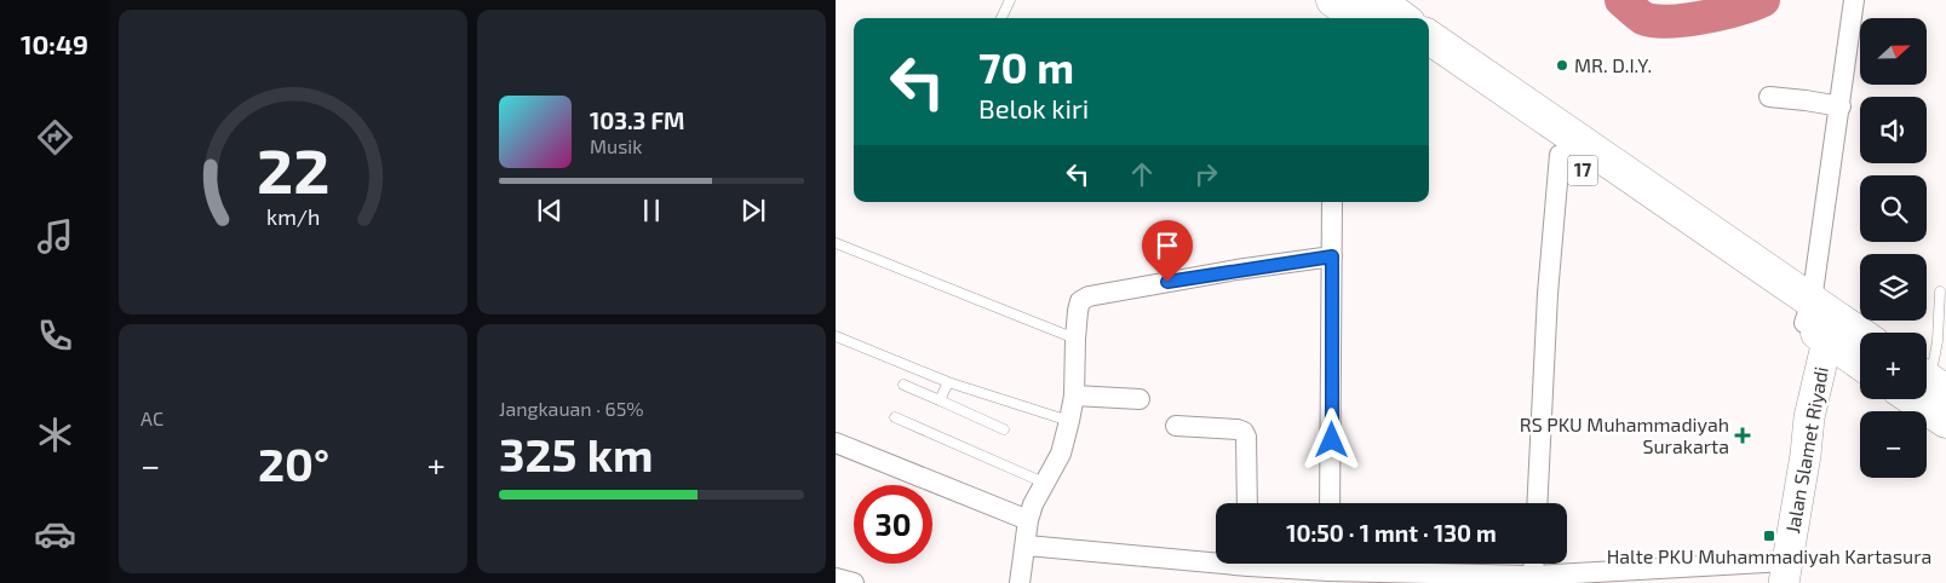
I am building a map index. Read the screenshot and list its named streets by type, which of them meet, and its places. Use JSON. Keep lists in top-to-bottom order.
{
  "streets": {
    "highway": ["17"],
    "main road": ["Jalan Slamet Riyadi"]
  },
  "crossings": [
    ["17", "Jalan Slamet Riyadi"]
  ],
  "places": {
    "other": ["MR. D.I.Y."],
    "health": ["RS PKU Muhammadiyah Surakarta"],
    "transit": ["Halte PKU Muhammadiyah Kartasura"]
  },
  "north": "right",
  "page": {
    "tabs": "10:49",
    "map_buttons": ["+", "−"],
    "turn": ["70 m", "Belok kiri"],
    "song": ["103.3 FM", "Musik"],
    "tile": [
      "AC",
      ["Jangkauan · 65%", "325 km"]
    ],
    "heat": ["−", "20°", "+"],
    "limit": "30",
    "trip": "10:50 · 1 mnt · 130 m",
    "gauge": ["22", "km/h"]
  }
}
